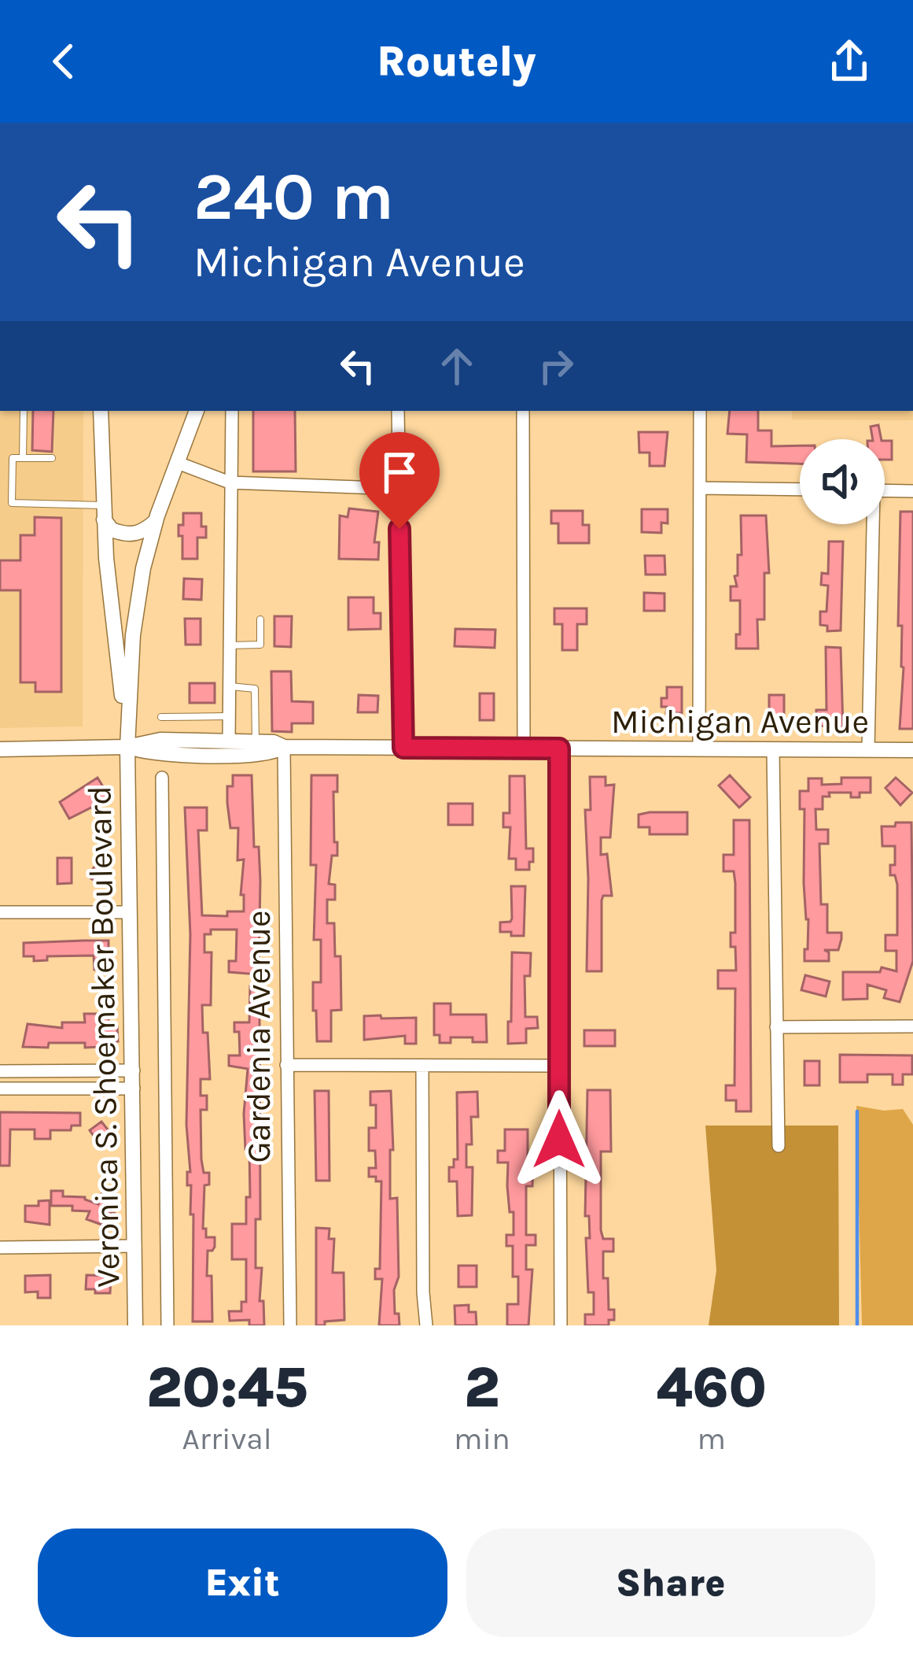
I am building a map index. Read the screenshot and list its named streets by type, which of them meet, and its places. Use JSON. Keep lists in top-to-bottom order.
{
  "streets": {
    "street": ["Michigan Avenue", "Veronica S. Shoemaker Boulevard", "Gardenia Avenue"]
  },
  "crossings": [
    ["Michigan Avenue", "Veronica S. Shoemaker Boulevard"],
    ["Michigan Avenue", "Gardenia Avenue"]
  ],
  "page": {
    "header": "Routely",
    "turn": ["240 m", "Michigan Avenue"],
    "eta": [
      "20:45",
      "Arrival",
      "2",
      "min",
      "460",
      "m"
    ],
    "buttons": ["Exit", "Share"]
  }
}
